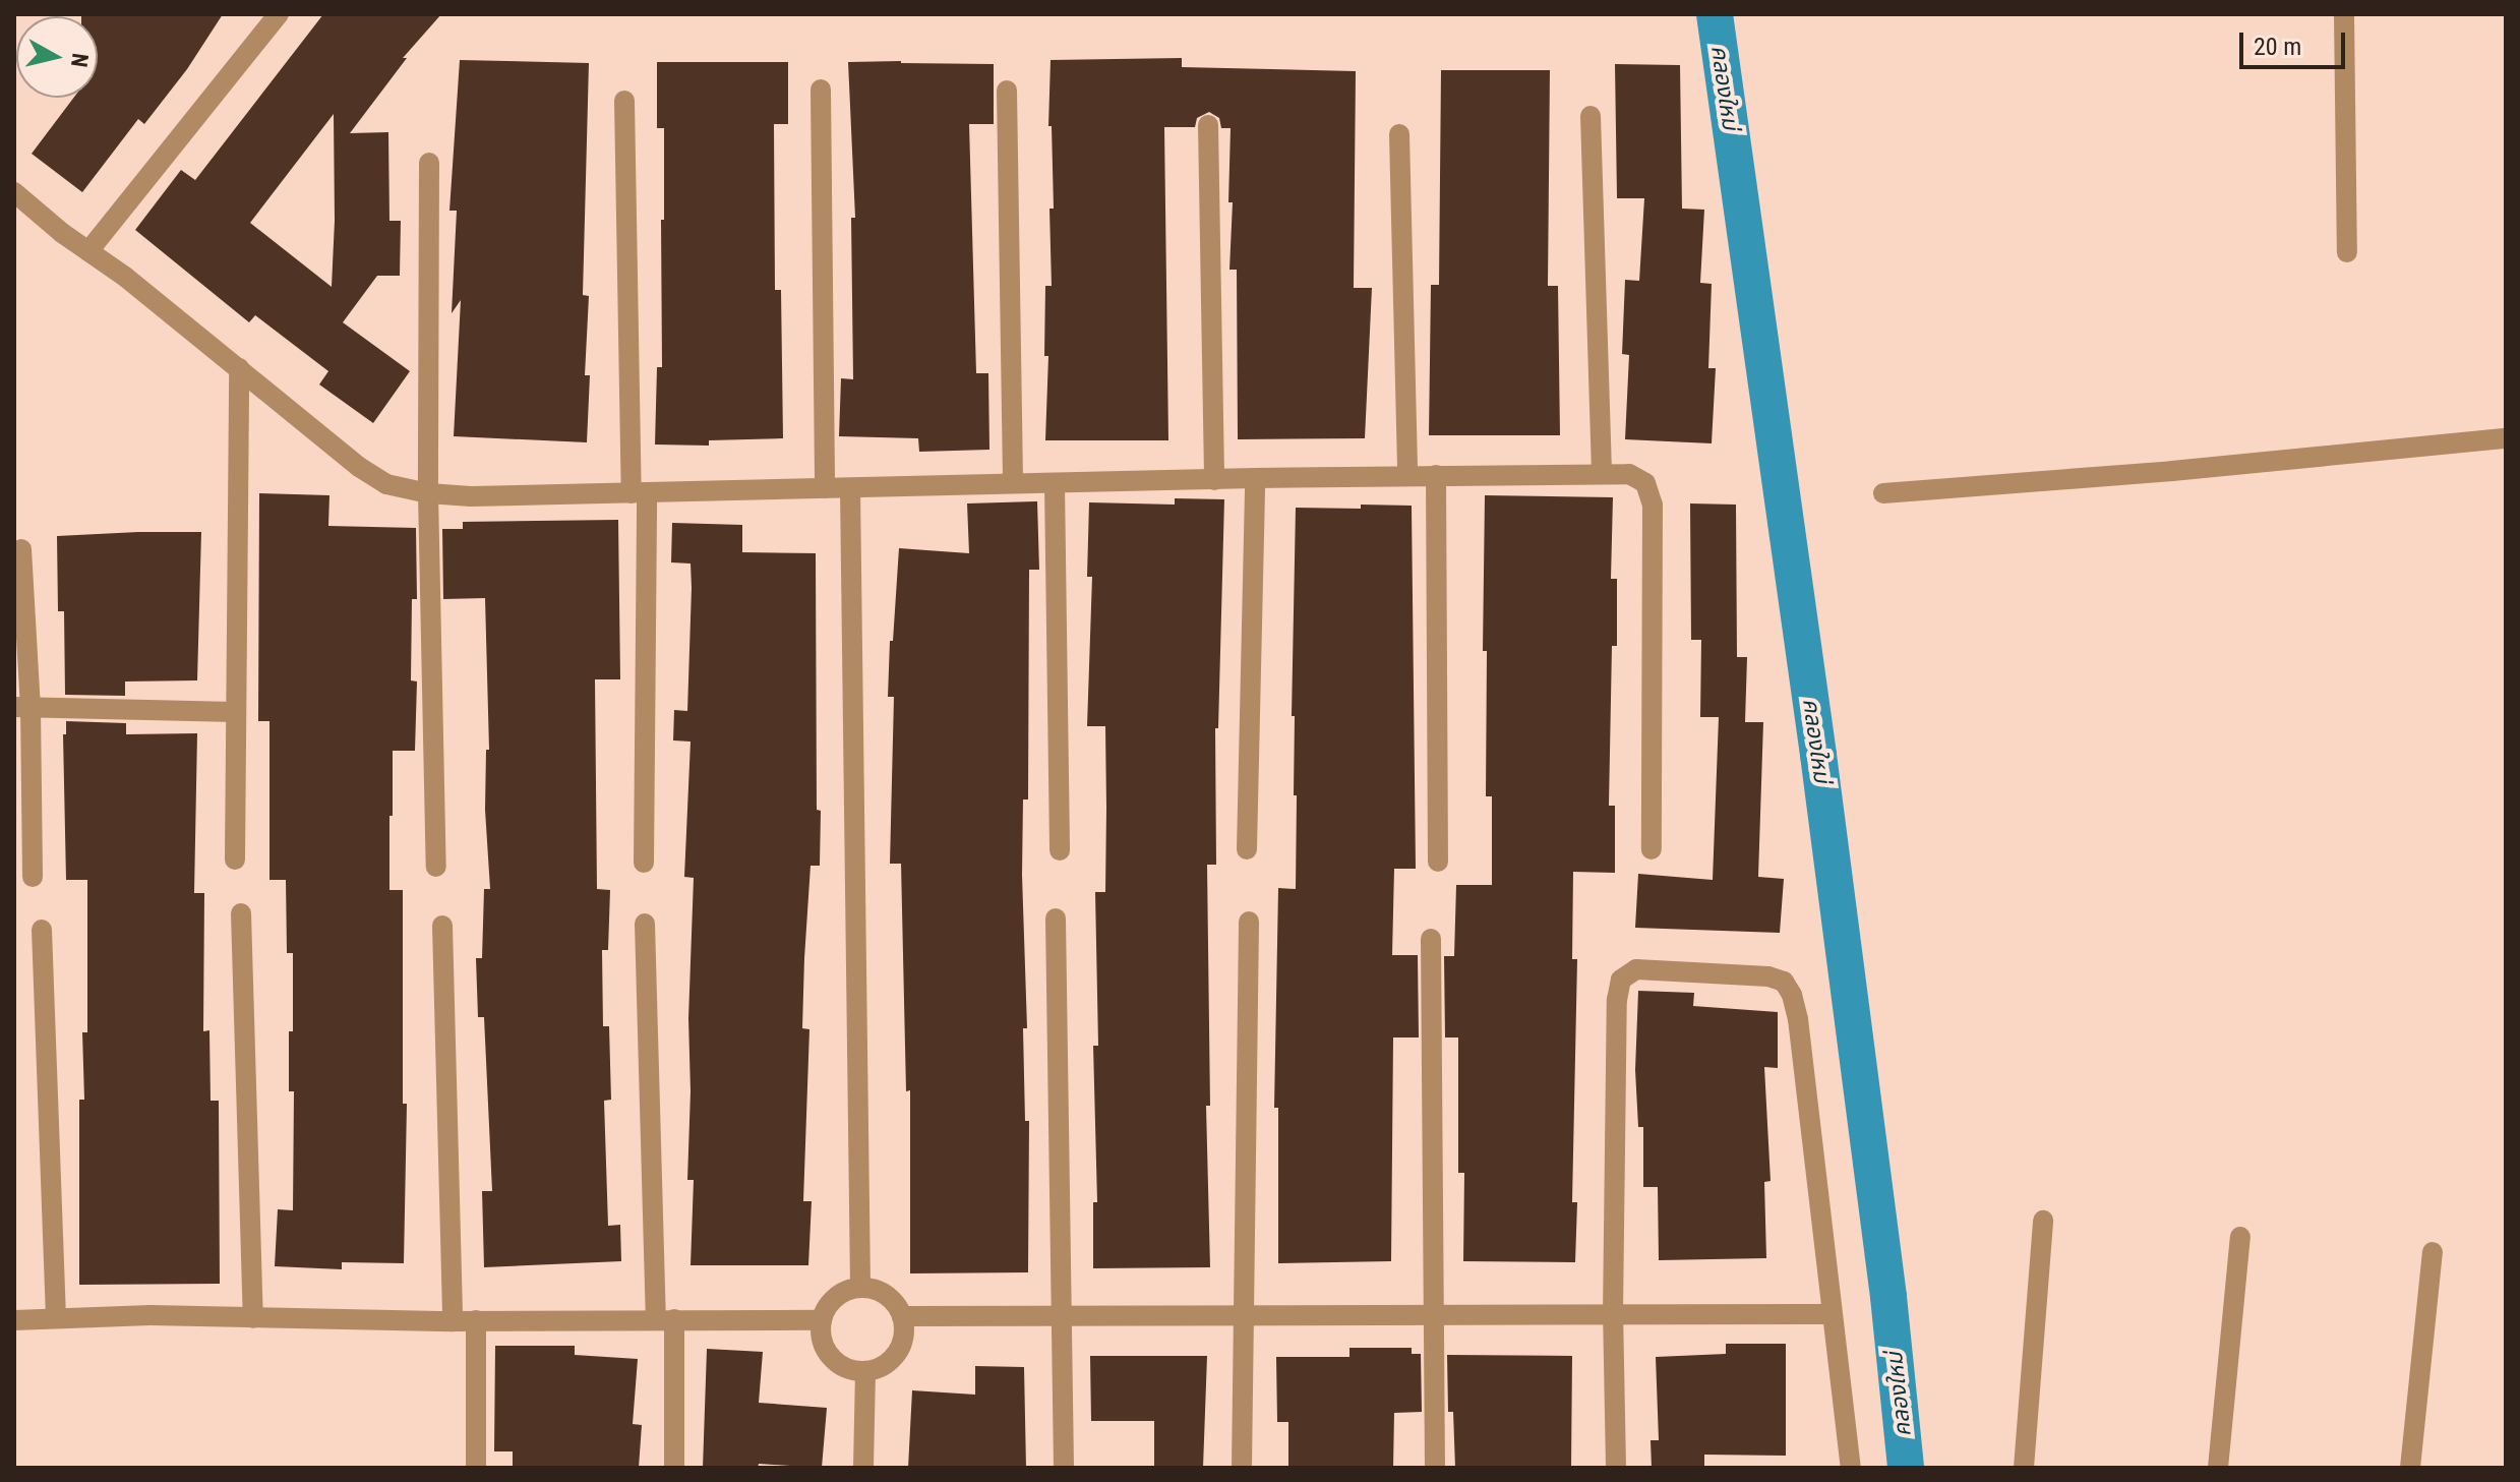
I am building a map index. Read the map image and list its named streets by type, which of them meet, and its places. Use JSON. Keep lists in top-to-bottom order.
{
  "water": ["คลองใหม่"],
  "scale_bar": "20 m",
  "north": "right"
}
